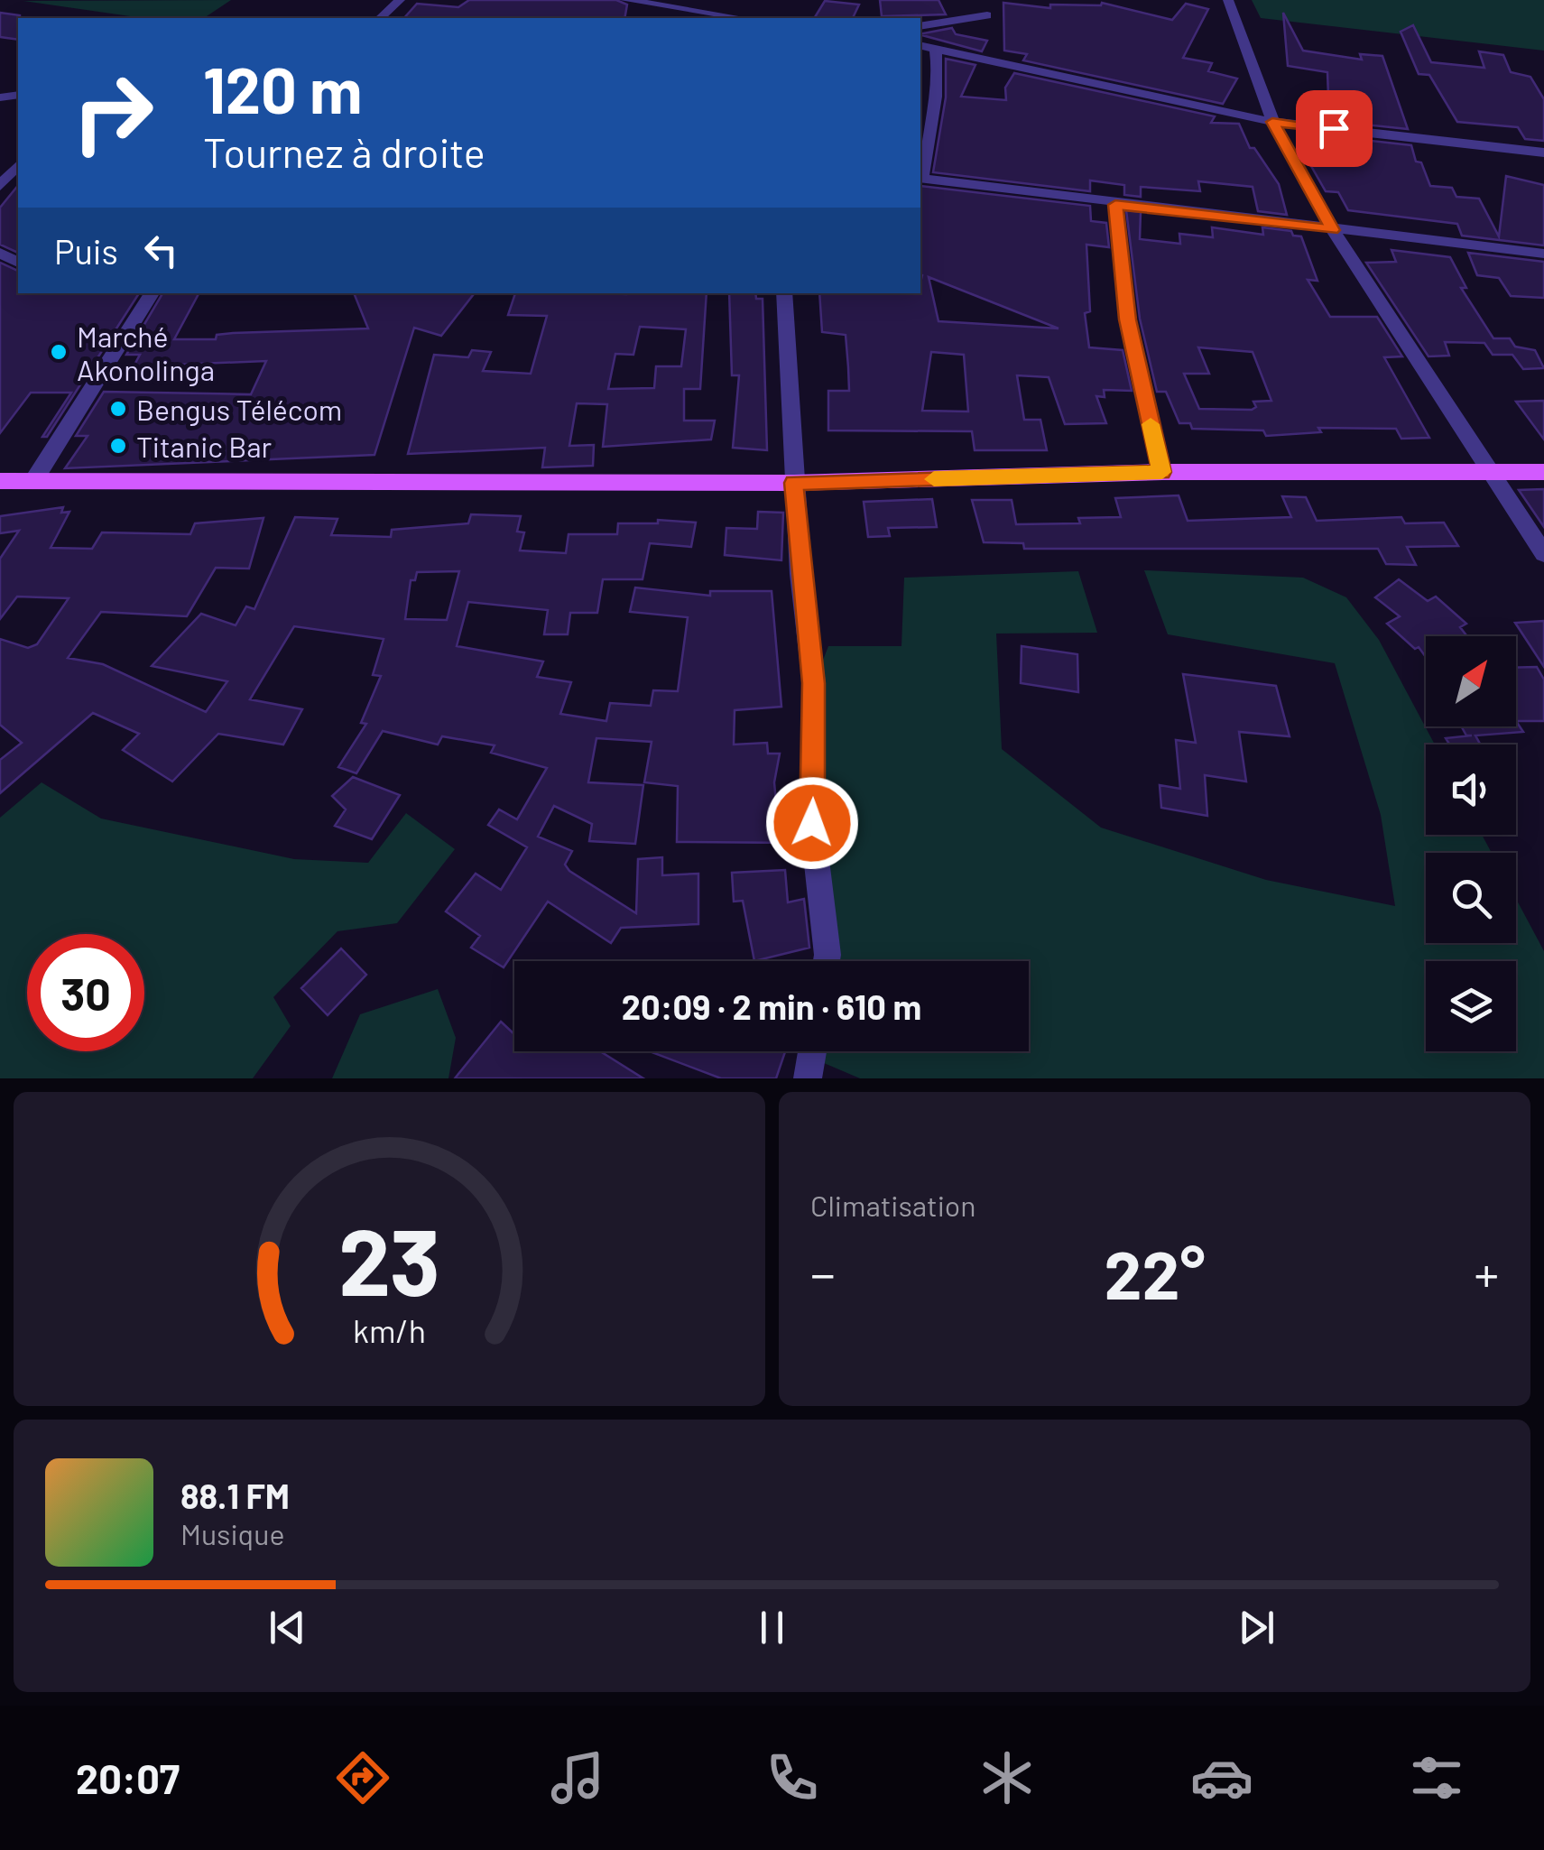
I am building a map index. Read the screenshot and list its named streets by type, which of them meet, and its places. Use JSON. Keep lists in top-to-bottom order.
{
  "places": ["Marché Akonolinga", "Bengus Télécom", "Titanic Bar"],
  "north": "top right",
  "page": {
    "turn": ["120 m", "Tournez à droite"],
    "then": "Puis",
    "limit": "30",
    "trip": "20:09 · 2 min · 610 m",
    "tile": "Climatisation",
    "heat": ["−", "22°", "+"],
    "song": ["88.1 FM", "Musique"],
    "tabs": "20:07",
    "gauge": ["23", "km/h"]
  }
}
